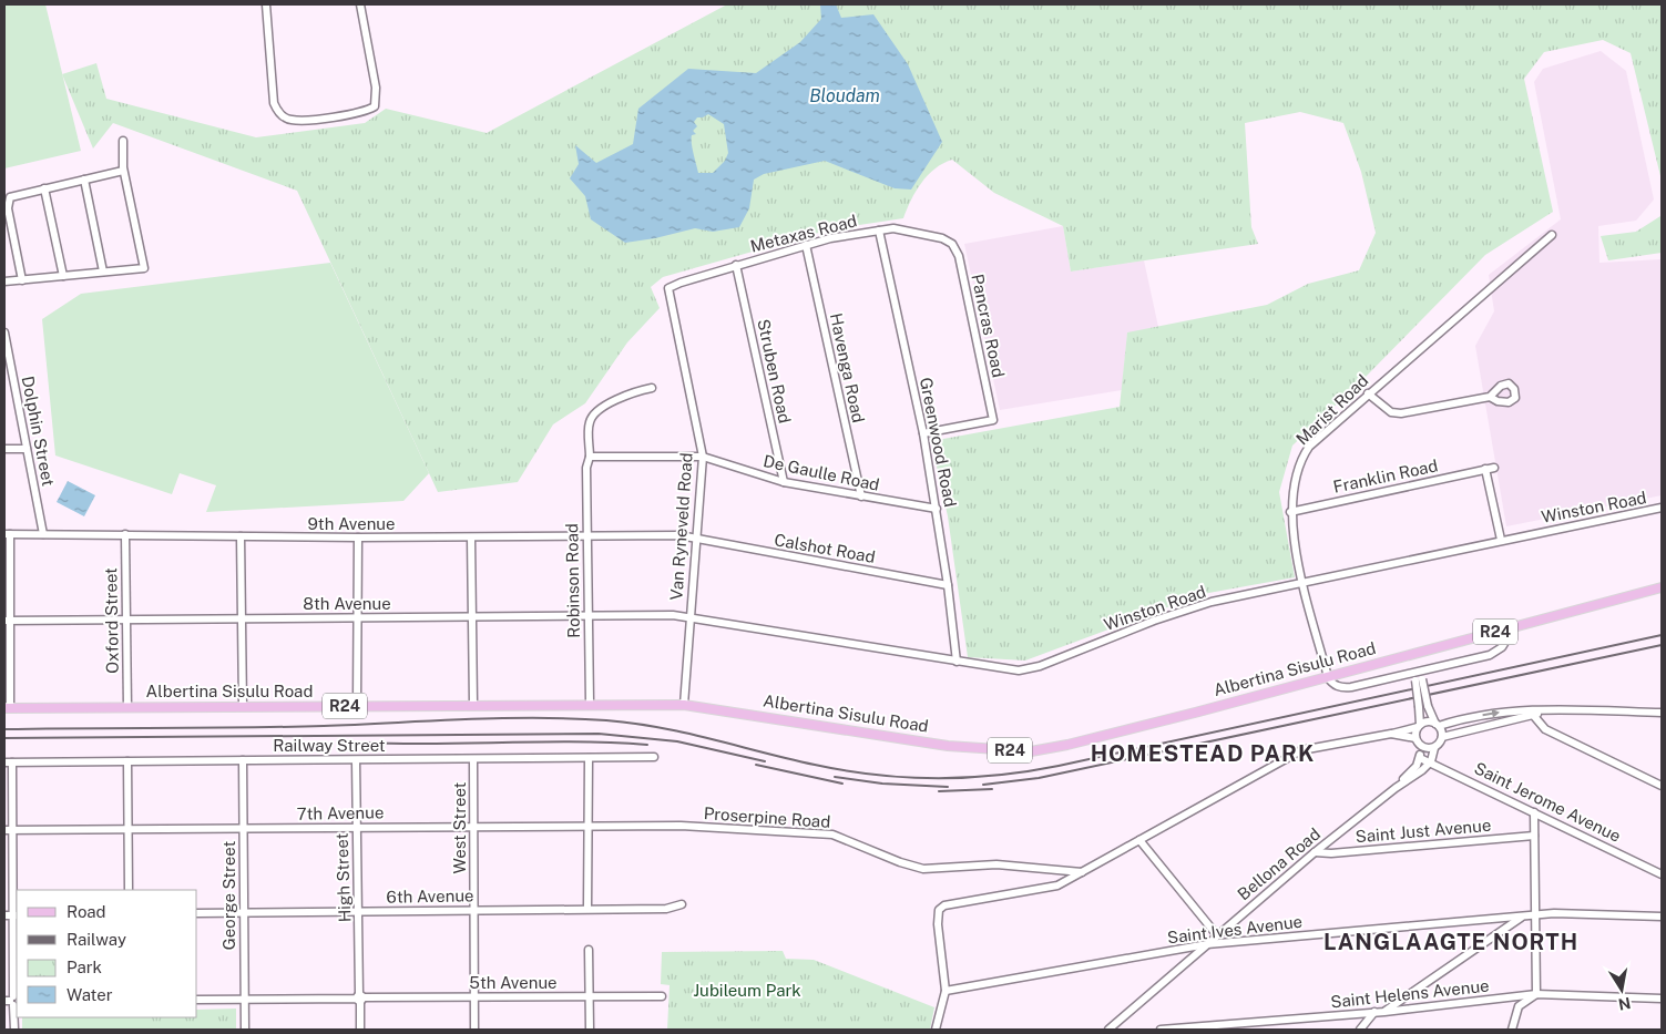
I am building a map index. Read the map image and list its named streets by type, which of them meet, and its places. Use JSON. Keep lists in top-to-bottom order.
{
  "streets": {
    "main road": ["R24", "Albertina Sisulu Road"],
    "street": [
      "Metaxas Road",
      "Pancras Road",
      "Havenga Road",
      "Struben Road",
      "Marist Road",
      "Dolphin Street",
      "Greenwood Road",
      "De Gaulle Road",
      "Franklin Road",
      "Winston Road",
      "9th Avenue",
      "Van Ryneveld Road",
      "Calshot Road",
      "Robinson Road",
      "8th Avenue",
      "Oxford Street",
      "Railway Street",
      "Saint Jerome Avenue",
      "7th Avenue",
      "Proserpine Road",
      "West Street",
      "Saint Just Avenue",
      "Bellona Road",
      "High Street",
      "George Street",
      "6th Avenue",
      "Saint Ives Avenue",
      "5th Avenue",
      "Saint Helens Avenue"
    ]
  },
  "crossings": [
    ["Metaxas Road", "Pancras Road"],
    ["Metaxas Road", "Havenga Road"],
    ["Metaxas Road", "Struben Road"],
    ["Metaxas Road", "Greenwood Road"],
    ["Metaxas Road", "Van Ryneveld Road"],
    ["Pancras Road", "Greenwood Road"],
    ["Havenga Road", "De Gaulle Road"],
    ["Struben Road", "De Gaulle Road"],
    ["Marist Road", "Franklin Road"],
    ["Marist Road", "Winston Road"],
    ["Marist Road", "Albertina Sisulu Road"],
    ["Dolphin Street", "9th Avenue"],
    ["Greenwood Road", "De Gaulle Road"],
    ["Greenwood Road", "Winston Road"],
    ["Greenwood Road", "Calshot Road"],
    ["De Gaulle Road", "Van Ryneveld Road"],
    ["De Gaulle Road", "Robinson Road"],
    ["Winston Road", "Van Ryneveld Road"],
    ["Winston Road", "8th Avenue"],
    ["9th Avenue", "Van Ryneveld Road"],
    ["9th Avenue", "Calshot Road"],
    ["9th Avenue", "Robinson Road"],
    ["9th Avenue", "Oxford Street"],
    ["Van Ryneveld Road", "Calshot Road"],
    ["Van Ryneveld Road", "8th Avenue"],
    ["Van Ryneveld Road", "Albertina Sisulu Road"],
    ["Robinson Road", "8th Avenue"],
    ["Robinson Road", "Albertina Sisulu Road"],
    ["8th Avenue", "Oxford Street"],
    ["Oxford Street", "Albertina Sisulu Road"],
    ["Railway Street", "West Street"],
    ["Railway Street", "High Street"],
    ["Railway Street", "George Street"],
    ["Saint Jerome Avenue", "Bellona Road"],
    ["7th Avenue", "Proserpine Road"],
    ["7th Avenue", "West Street"],
    ["7th Avenue", "High Street"],
    ["7th Avenue", "George Street"],
    ["West Street", "6th Avenue"],
    ["West Street", "5th Avenue"],
    ["Saint Just Avenue", "Bellona Road"],
    ["Bellona Road", "Saint Ives Avenue"],
    ["High Street", "6th Avenue"],
    ["High Street", "5th Avenue"],
    ["George Street", "6th Avenue"],
    ["George Street", "5th Avenue"]
  ],
  "districts": ["HOMESTEAD PARK", "LANGLAAGTE NORTH"],
  "water": ["Bloudam"],
  "parks": ["Jubileum Park"],
  "legend": [
    "Road",
    "Railway",
    "Park",
    "Water"
  ],
  "north": "bottom"
}
